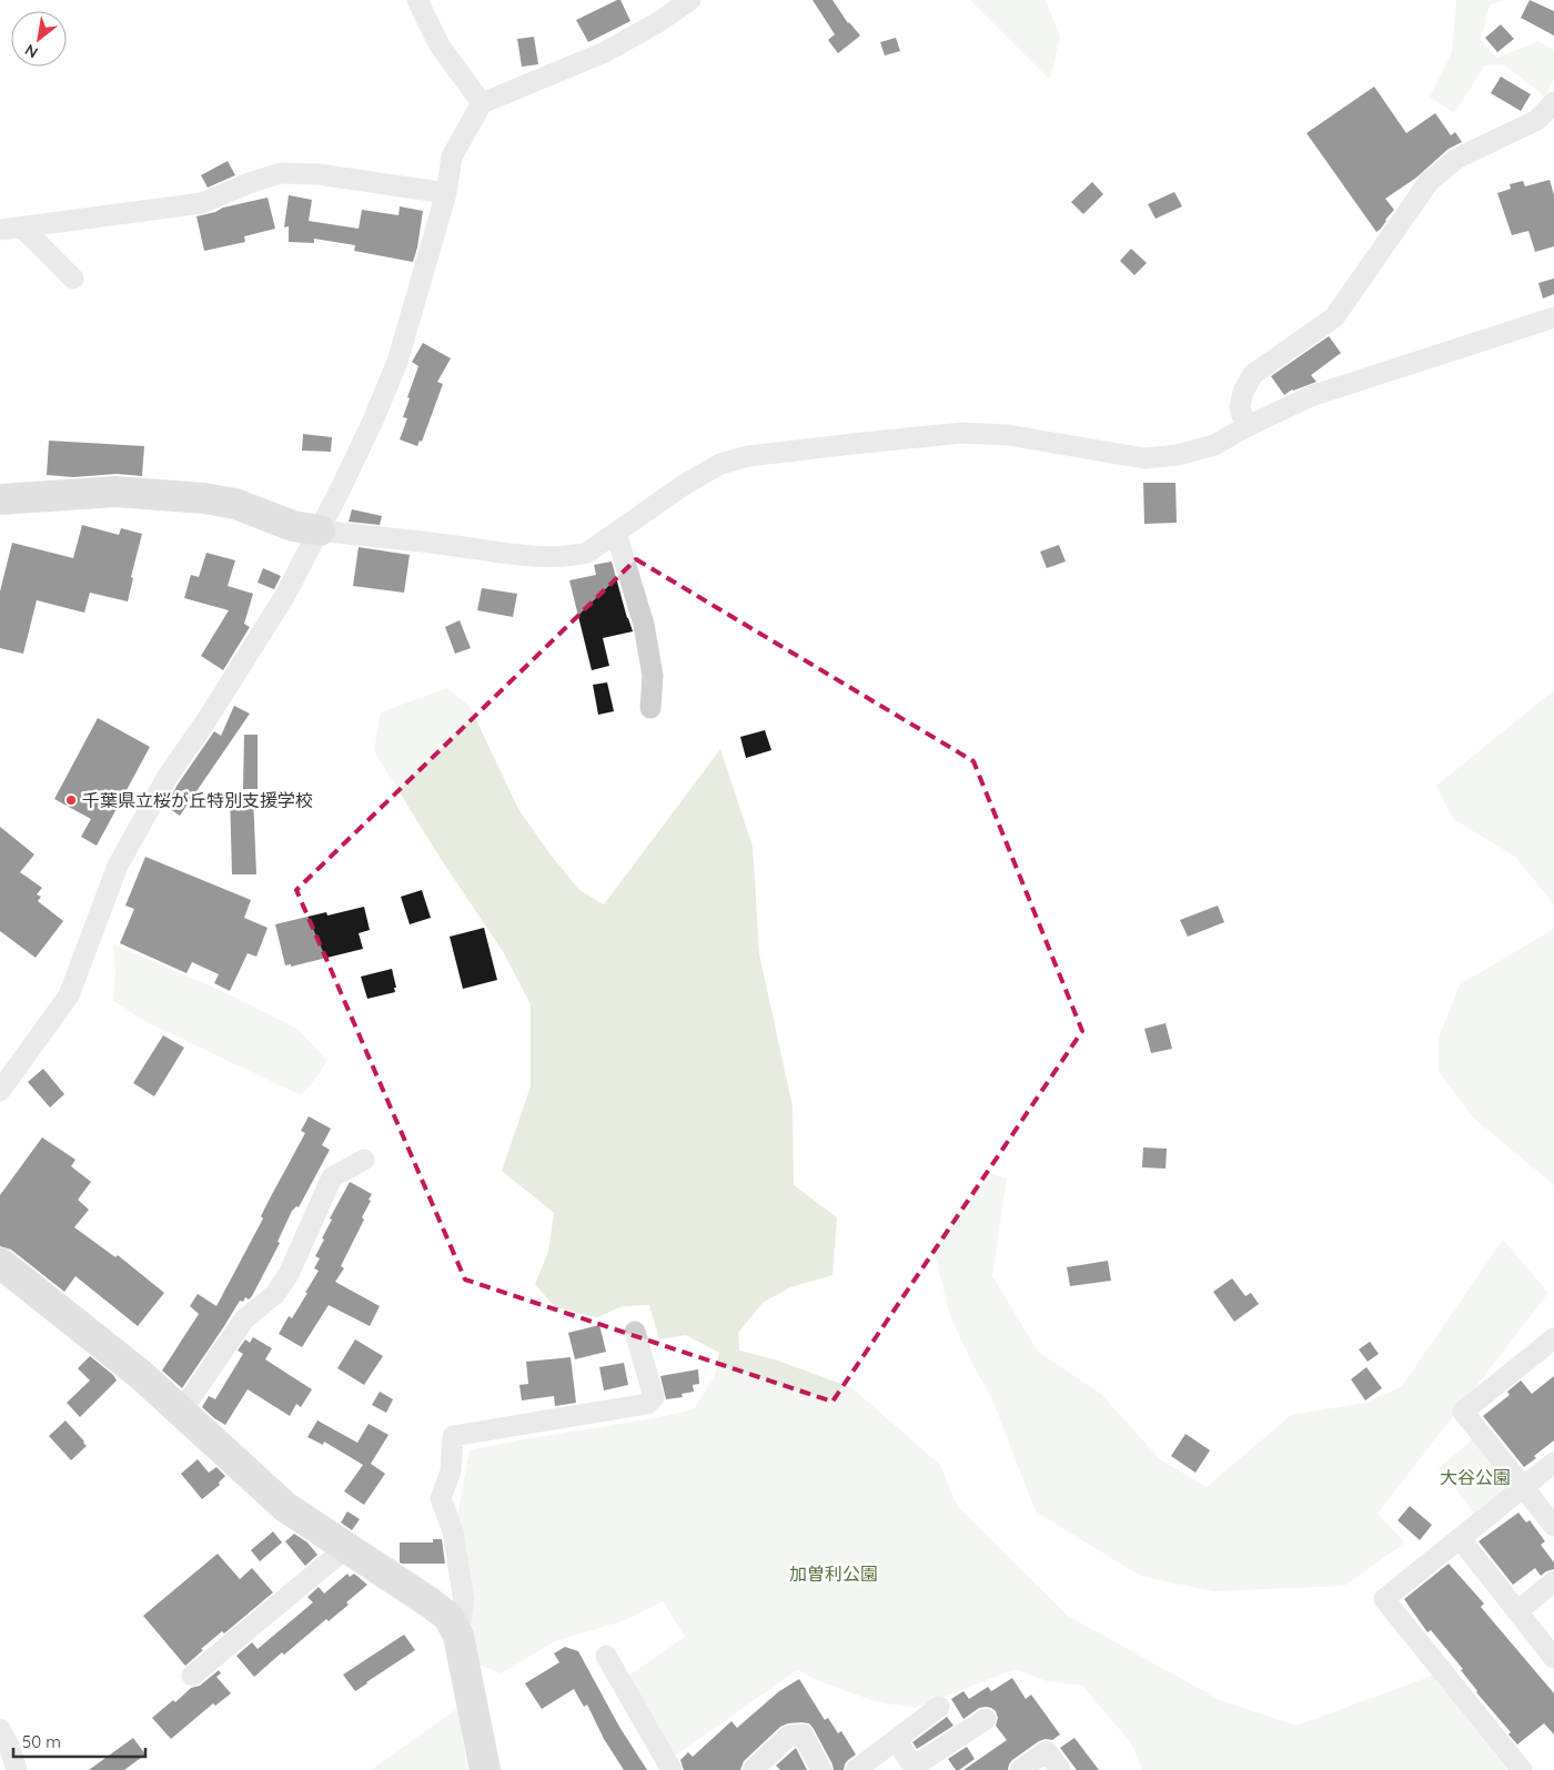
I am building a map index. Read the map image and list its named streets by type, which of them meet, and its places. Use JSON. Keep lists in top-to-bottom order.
{
  "parks": ["大谷公園", "加曽利公園"],
  "places": ["千葉県立桜が丘特別支援学校"],
  "scale_bar": "50 m",
  "north": "bottom left"
}
